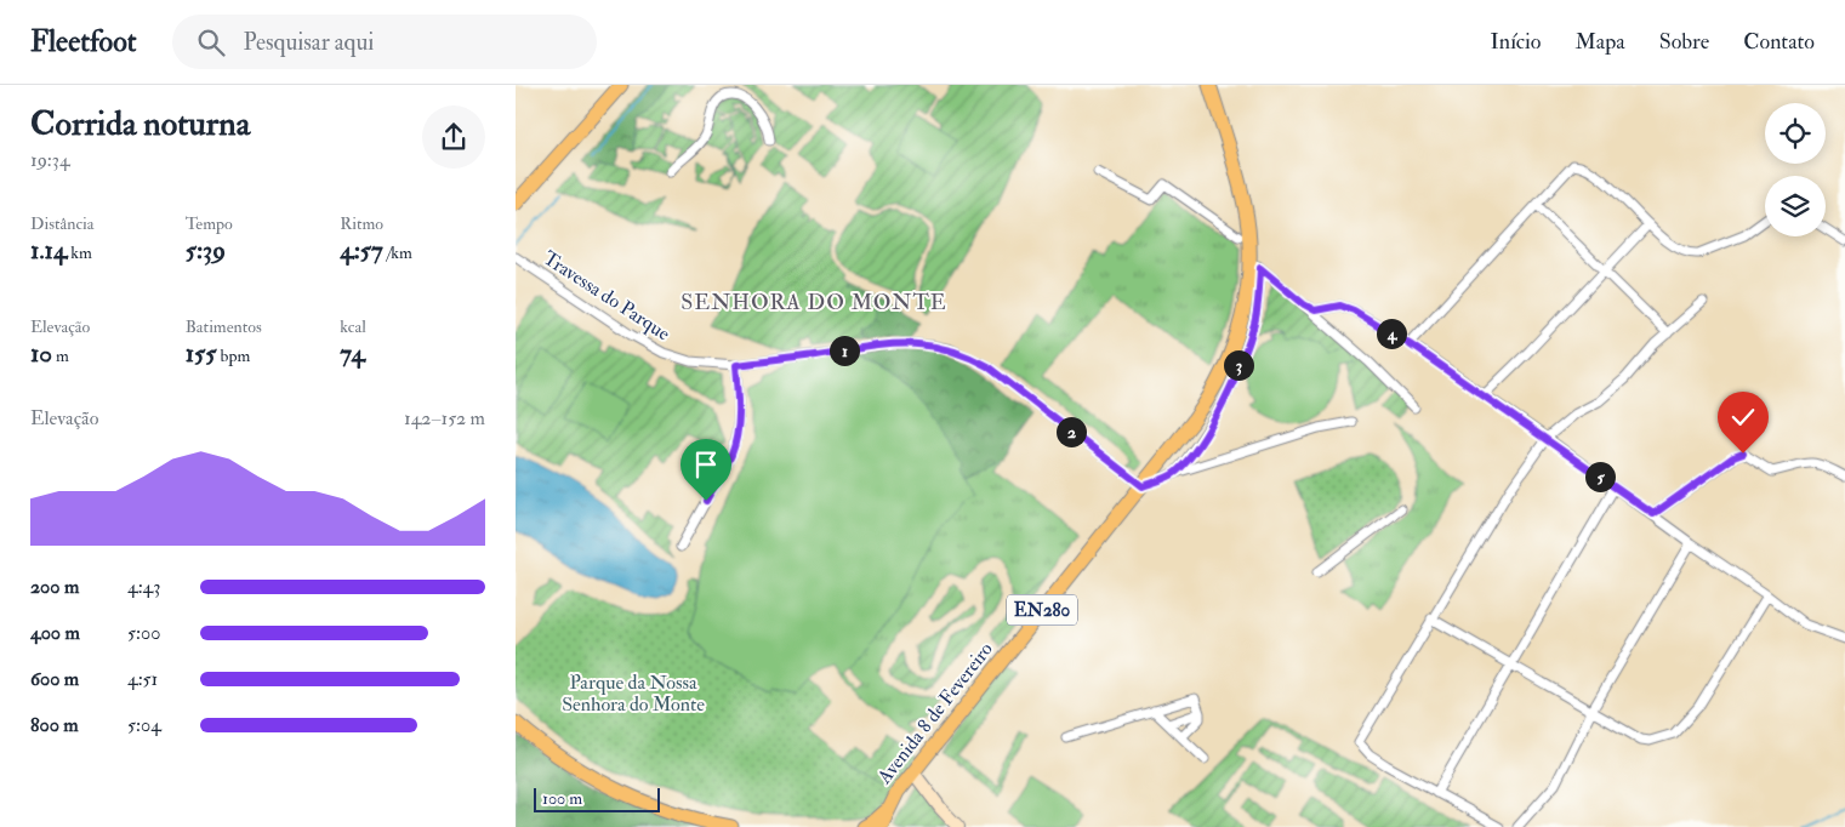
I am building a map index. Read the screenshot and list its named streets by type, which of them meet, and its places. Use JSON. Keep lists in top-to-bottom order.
{
  "streets": {
    "main road": ["EN280", "Avenida 8 de Fevereiro"],
    "street": ["Travessa do Parque"]
  },
  "crossings": [
    ["Travessa do Parque", "Avenida 8 de Fevereiro"],
    ["EN280", "Avenida 8 de Fevereiro"]
  ],
  "districts": ["SENHORA DO MONTE"],
  "parks": ["Parque da Nossa Senhora do Monte"],
  "scale_bar": "100 m",
  "page": {
    "header": "Fleetfoot",
    "search": "Pesquisar aqui",
    "nav": [
      "Início",
      "Mapa",
      "Sobre",
      "Contato"
    ],
    "heading": ["Corrida noturna", "19:34"],
    "stats": [
      ["Distância", "1.14 km"],
      ["Tempo", "5:39"],
      ["Ritmo", "4:57 /km"],
      ["Elevação", "10 m"],
      ["Batimentos", "155 bpm"],
      ["kcal", "74"]
    ],
    "pins": [
      "4",
      "1",
      "3",
      "2",
      "5"
    ],
    "chart": ["Elevação", "142–152 m"],
    "list": [
      {
        "name": "200 m",
        "note": "4:43"
      },
      {
        "name": "400 m",
        "note": "5:00"
      },
      {
        "name": "600 m",
        "note": "4:51"
      },
      {
        "name": "800 m",
        "note": "5:04"
      }
    ],
    "scale": "100 m"
  }
}
